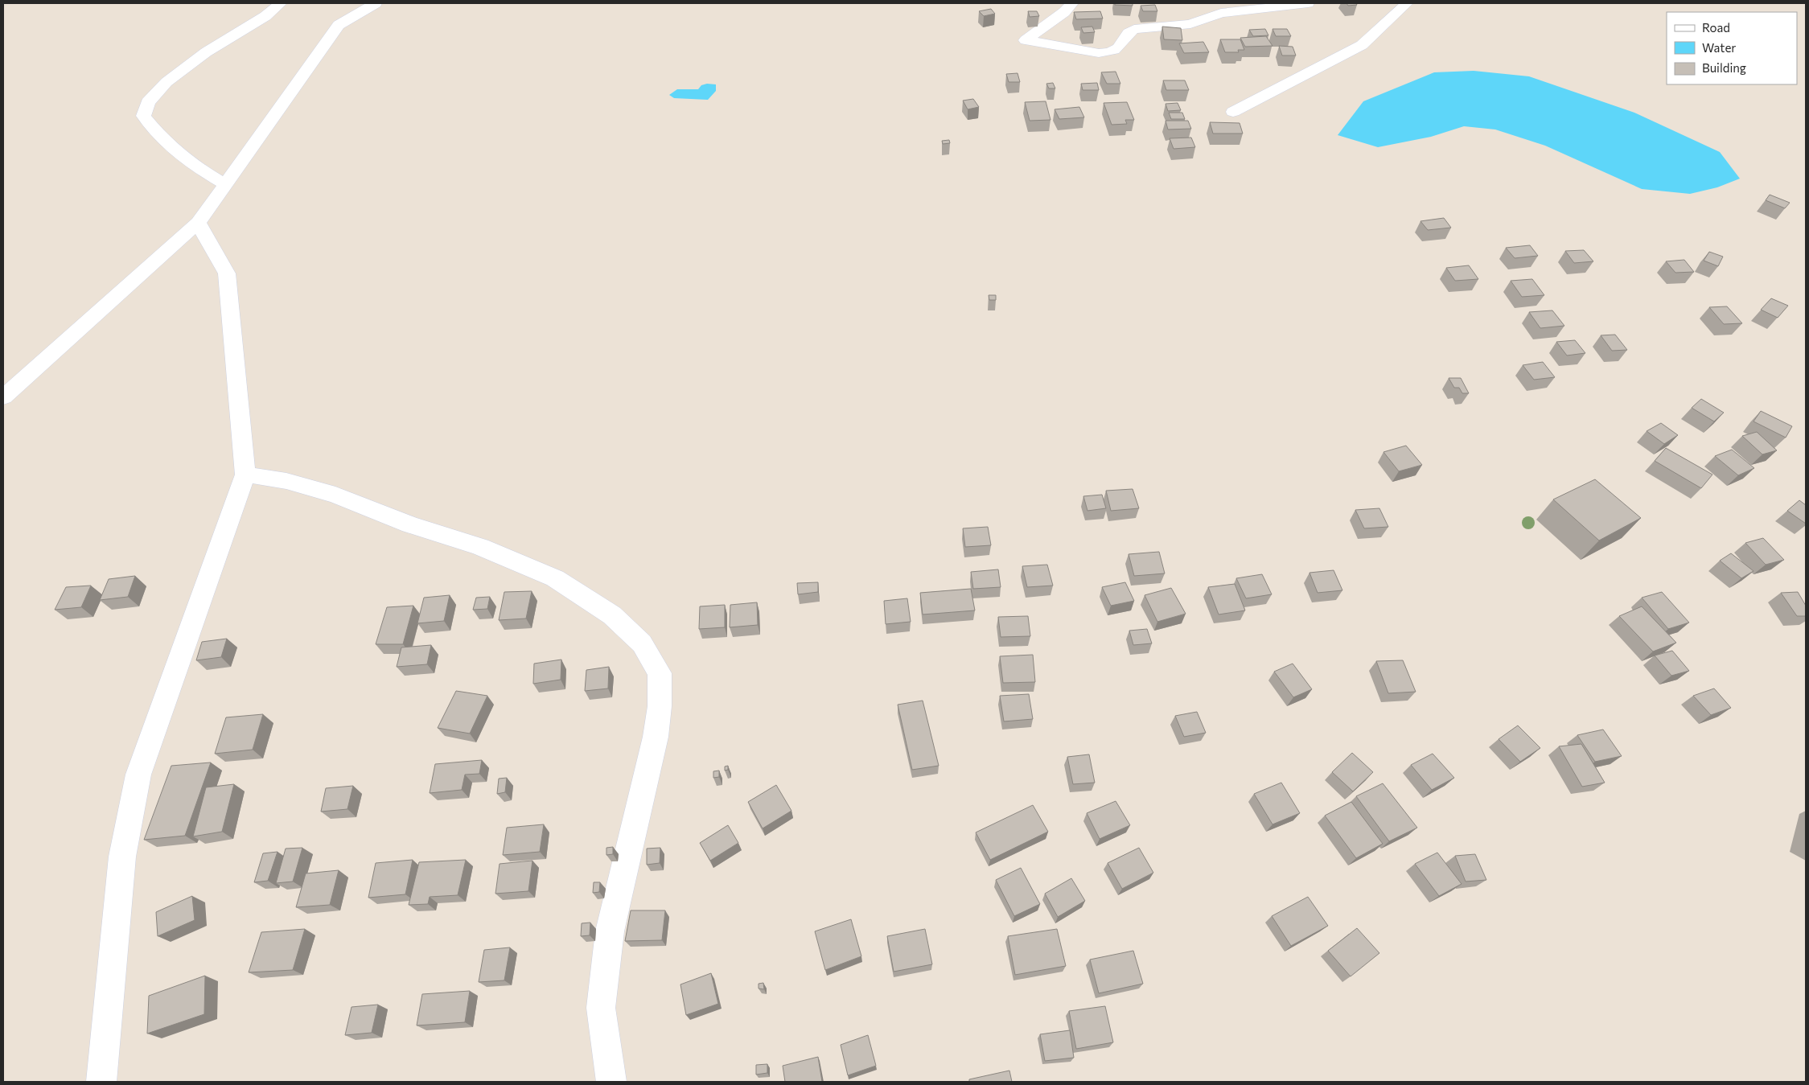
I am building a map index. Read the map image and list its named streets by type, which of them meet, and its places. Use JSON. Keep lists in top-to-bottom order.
{
  "legend": ["Road", "Water", "Building"]
}
